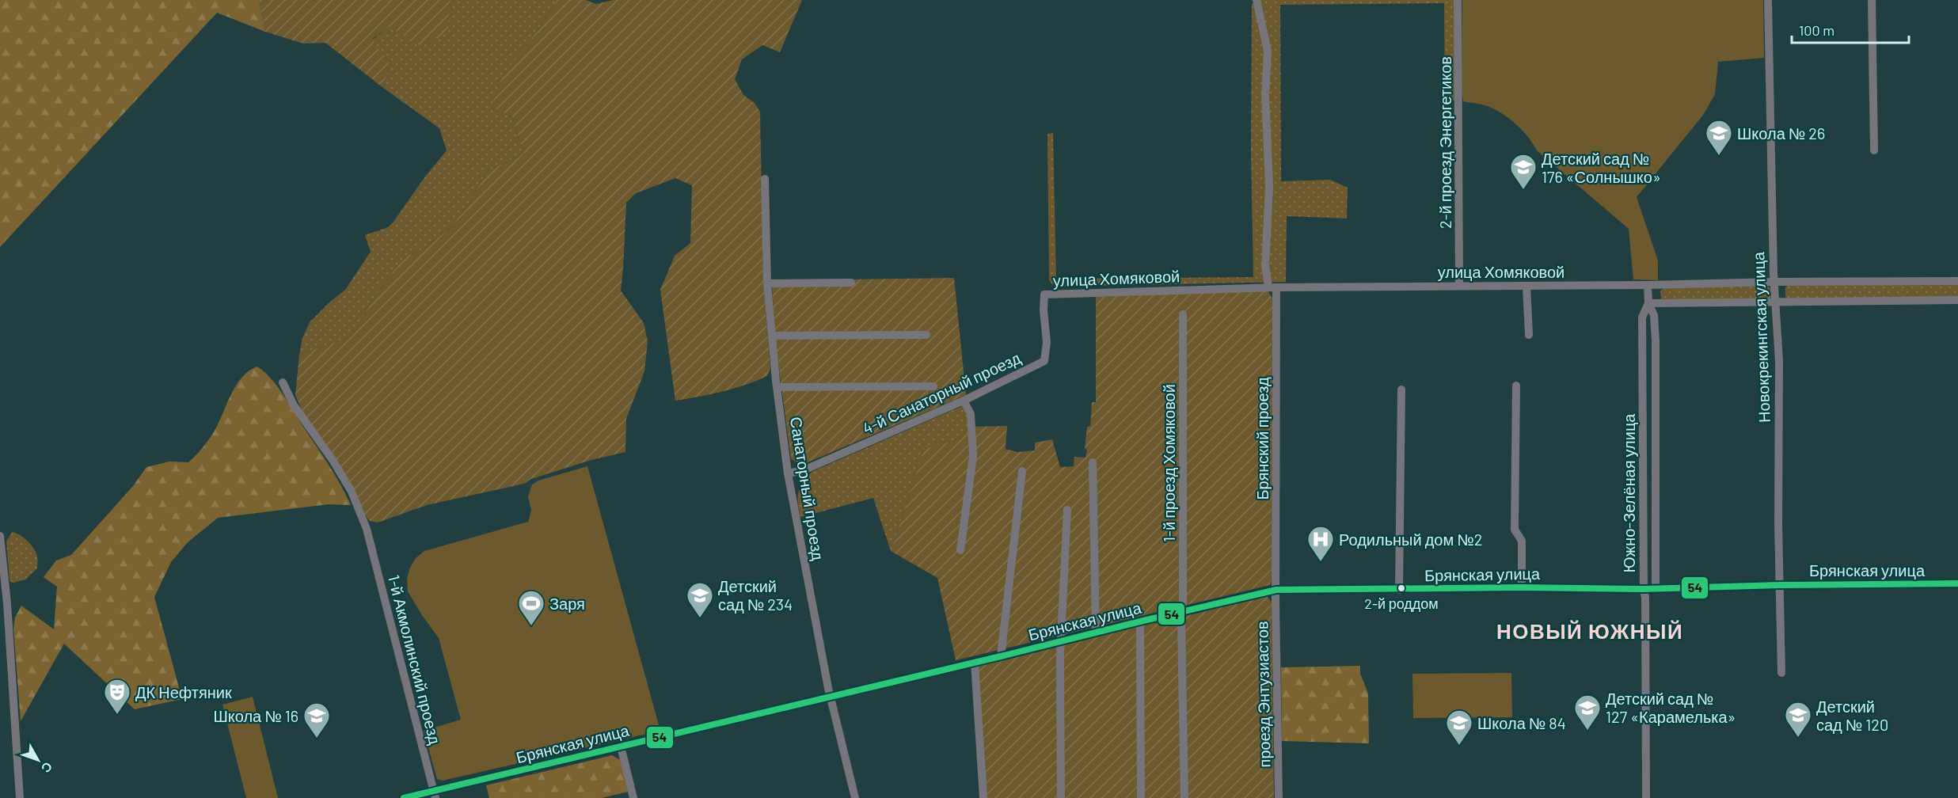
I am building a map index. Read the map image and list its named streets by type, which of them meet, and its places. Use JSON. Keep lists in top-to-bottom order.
{
  "streets": {
    "street": [
      "2-й проезд Энергетиков",
      "улица Хомяковой",
      "Новокрекингская улица",
      "4-й Санаторный проезд",
      "Брянский проезд",
      "1-й проезд Хомяковой",
      "Санаторный проезд",
      "Южно-Зелёная улица",
      "Брянская улица",
      "1-й Акмолинский проезд",
      "проезд Энтузиастов"
    ]
  },
  "crossings": [
    ["2-й проезд Энергетиков", "улица Хомяковой"],
    ["улица Хомяковой", "Новокрекингская улица"],
    ["улица Хомяковой", "4-й Санаторный проезд"],
    ["улица Хомяковой", "Брянский проезд"],
    ["улица Хомяковой", "Южно-Зелёная улица"],
    ["Новокрекингская улица", "Брянская улица"],
    ["4-й Санаторный проезд", "Санаторный проезд"],
    ["Брянский проезд", "Брянская улица"],
    ["Брянский проезд", "проезд Энтузиастов"],
    ["1-й проезд Хомяковой", "Брянская улица"],
    ["Санаторный проезд", "Брянская улица"],
    ["Южно-Зелёная улица", "Брянская улица"],
    ["Брянская улица", "1-й Акмолинский проезд"],
    ["Брянская улица", "проезд Энтузиастов"]
  ],
  "districts": ["НОВЫЙ ЮЖНЫЙ"],
  "places": {
    "school or university": [
      "Школа № 26",
      "Детский сад № 176 «Солнышко»",
      "Детский сад № 234",
      "Детский сад № 127 «Карамелька»",
      "Детский сад № 120",
      "Школа № 16",
      "Школа № 84"
    ],
    "hospital": ["Родильный дом №2"],
    "other": ["2-й роддом"],
    "sports": ["Заря"],
    "theatre": ["ДК Нефтяник"]
  },
  "lines": ["transit line 54"],
  "scale_bar": "100 m",
  "north": "bottom right"
}
